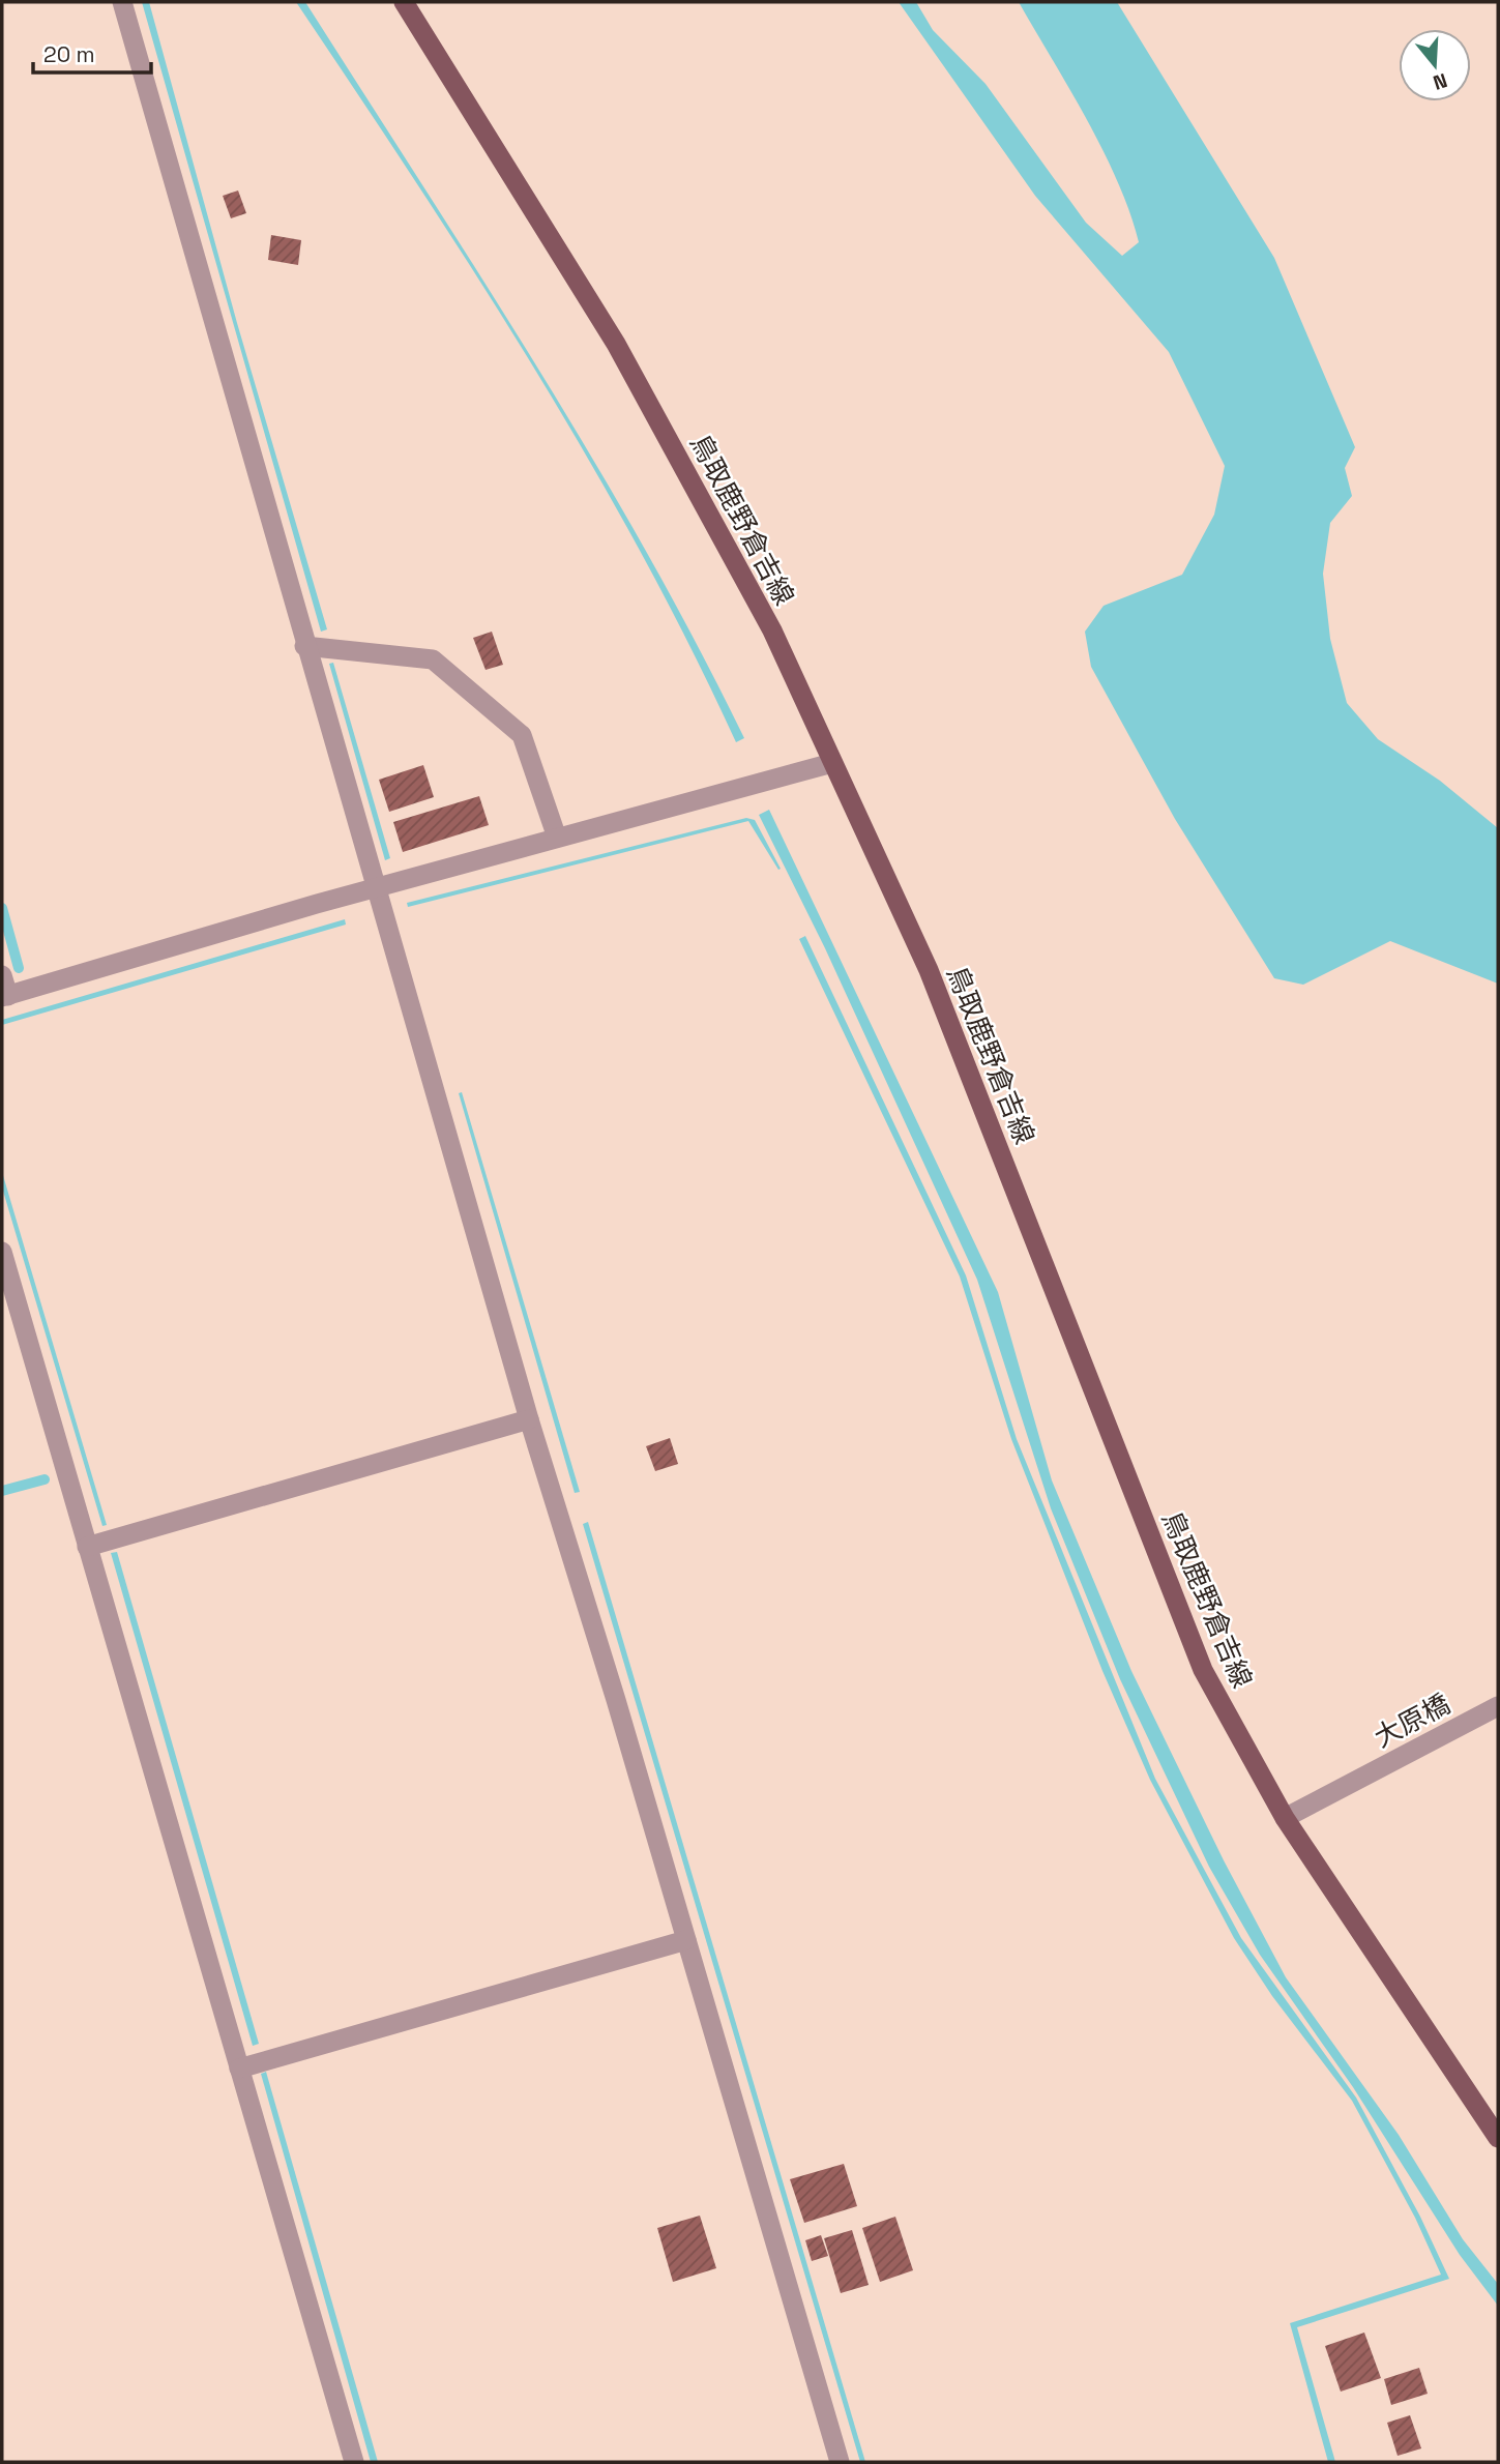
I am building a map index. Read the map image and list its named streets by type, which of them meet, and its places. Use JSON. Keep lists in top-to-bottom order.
{
  "streets": {
    "main road": ["鳥取鹿野倉吉線"],
    "street": ["大原橋"]
  },
  "crossings": [
    ["鳥取鹿野倉吉線", "大原橋"]
  ],
  "scale_bar": "20 m",
  "north": "bottom"
}
